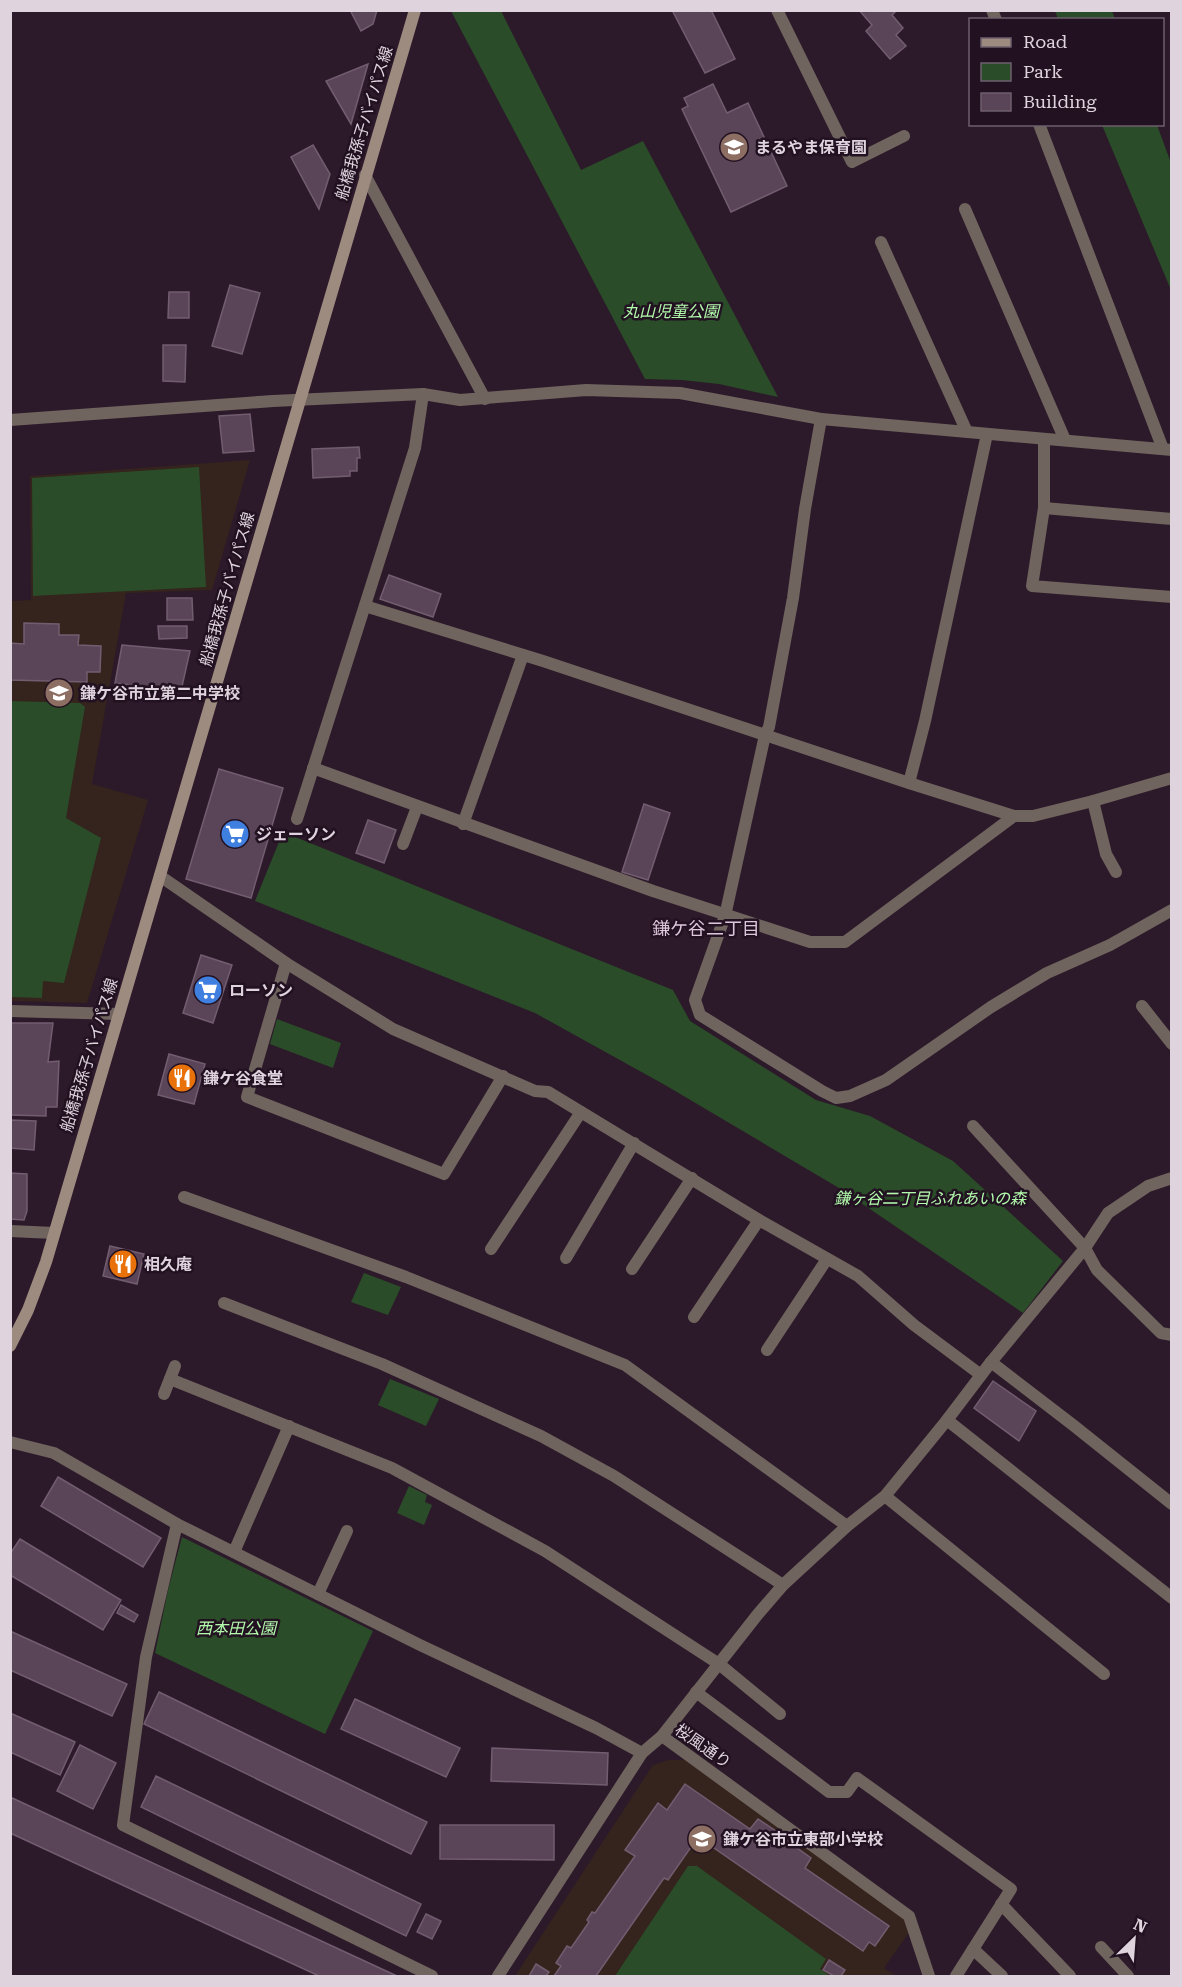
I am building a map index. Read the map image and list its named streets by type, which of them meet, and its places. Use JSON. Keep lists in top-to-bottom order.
{
  "streets": {
    "street": ["船橋我孫子バイパス線", "桜風通り"]
  },
  "districts": ["鎌ケ谷二丁目"],
  "parks": ["丸山児童公園", "鎌ヶ谷二丁目ふれあいの森", "西本田公園"],
  "places": {
    "school or university": ["まるやま保育園", "鎌ケ谷市立第二中学校", "鎌ケ谷市立東部小学校"],
    "supermarket": ["ジェーソン", "ローソン"],
    "restaurant": ["鎌ケ谷食堂", "相久庵"]
  },
  "legend": ["Road", "Park", "Building"],
  "north": "top right"
}
